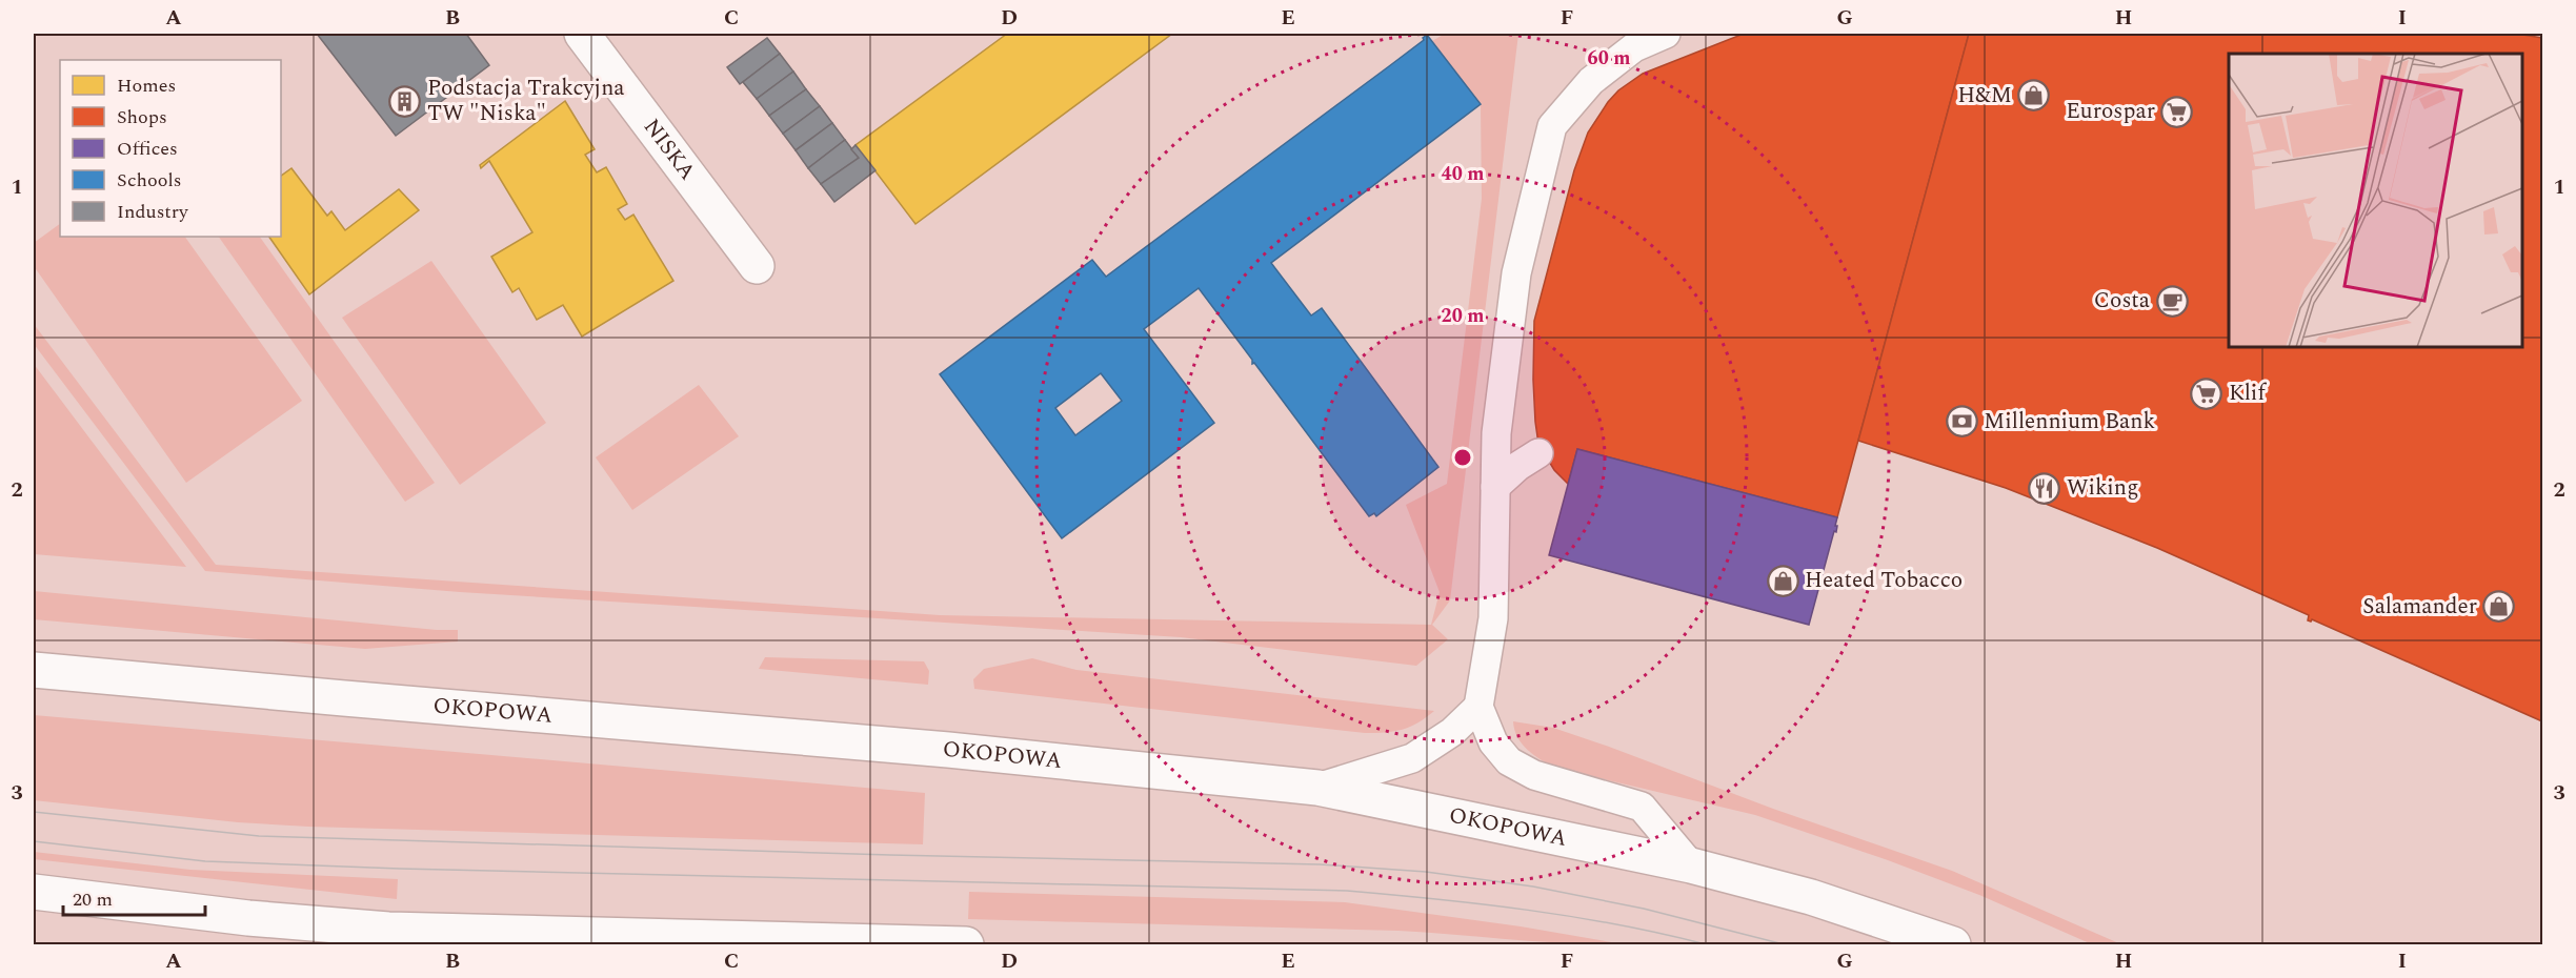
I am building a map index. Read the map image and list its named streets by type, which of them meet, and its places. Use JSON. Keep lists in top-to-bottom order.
{
  "streets": {
    "main road": ["NISKA", "OKOPOWA"]
  },
  "places": {
    "shop": ["H&M", "Heated Tobacco", "Salamander"],
    "building": ["Podstacja Trakcyjna TW \"Niska\""],
    "supermarket": ["Eurospar", "Klif"],
    "cafe": ["Costa"],
    "bank": ["Millennium Bank"],
    "restaurant": ["Wiking"]
  },
  "legend": [
    "Homes",
    "Shops",
    "Offices",
    "Schools",
    "Industry"
  ],
  "scale_bar": "20 m",
  "grid": {
    "columns": [
      "A",
      "B",
      "C",
      "D",
      "E",
      "F",
      "G",
      "H",
      "I"
    ],
    "rows": ["1", "2", "3"]
  },
  "rings": ["60 m", "40 m", "20 m"]
}
